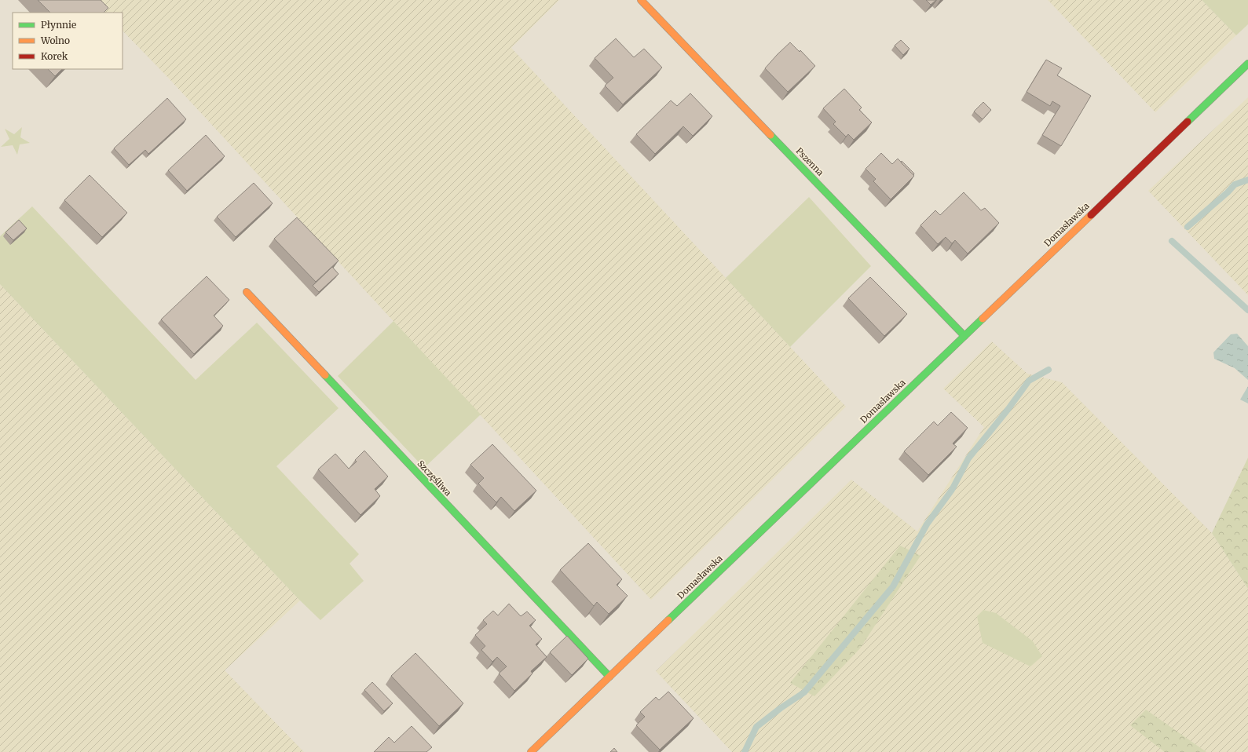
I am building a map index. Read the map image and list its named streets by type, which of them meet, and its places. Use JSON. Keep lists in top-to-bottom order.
{
  "streets": {
    "street": ["Pszenna", "Domasławska", "Szczęśliwa"]
  },
  "crossings": [
    ["Pszenna", "Domasławska"],
    ["Domasławska", "Szczęśliwa"]
  ],
  "legend": ["Płynnie", "Wolno", "Korek"]
}
